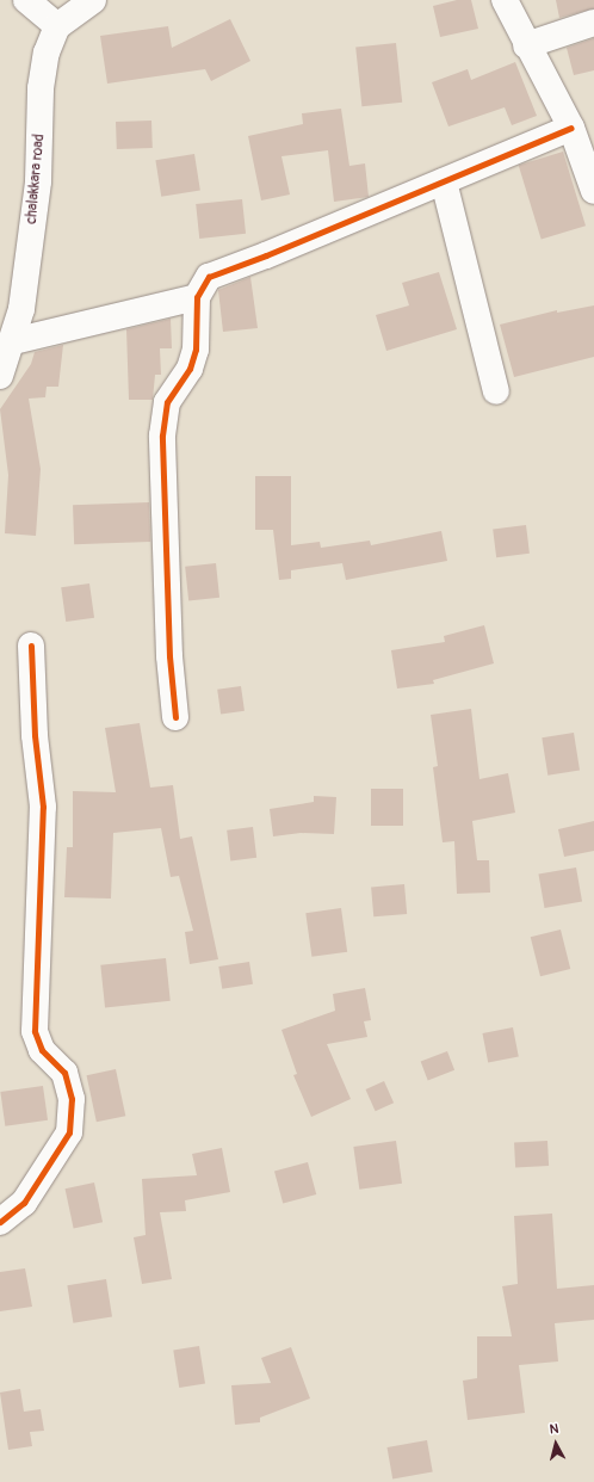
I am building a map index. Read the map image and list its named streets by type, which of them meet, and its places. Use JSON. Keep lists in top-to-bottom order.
{
  "streets": {
    "street": ["chalakkara road"]
  },
  "north": "top"
}
